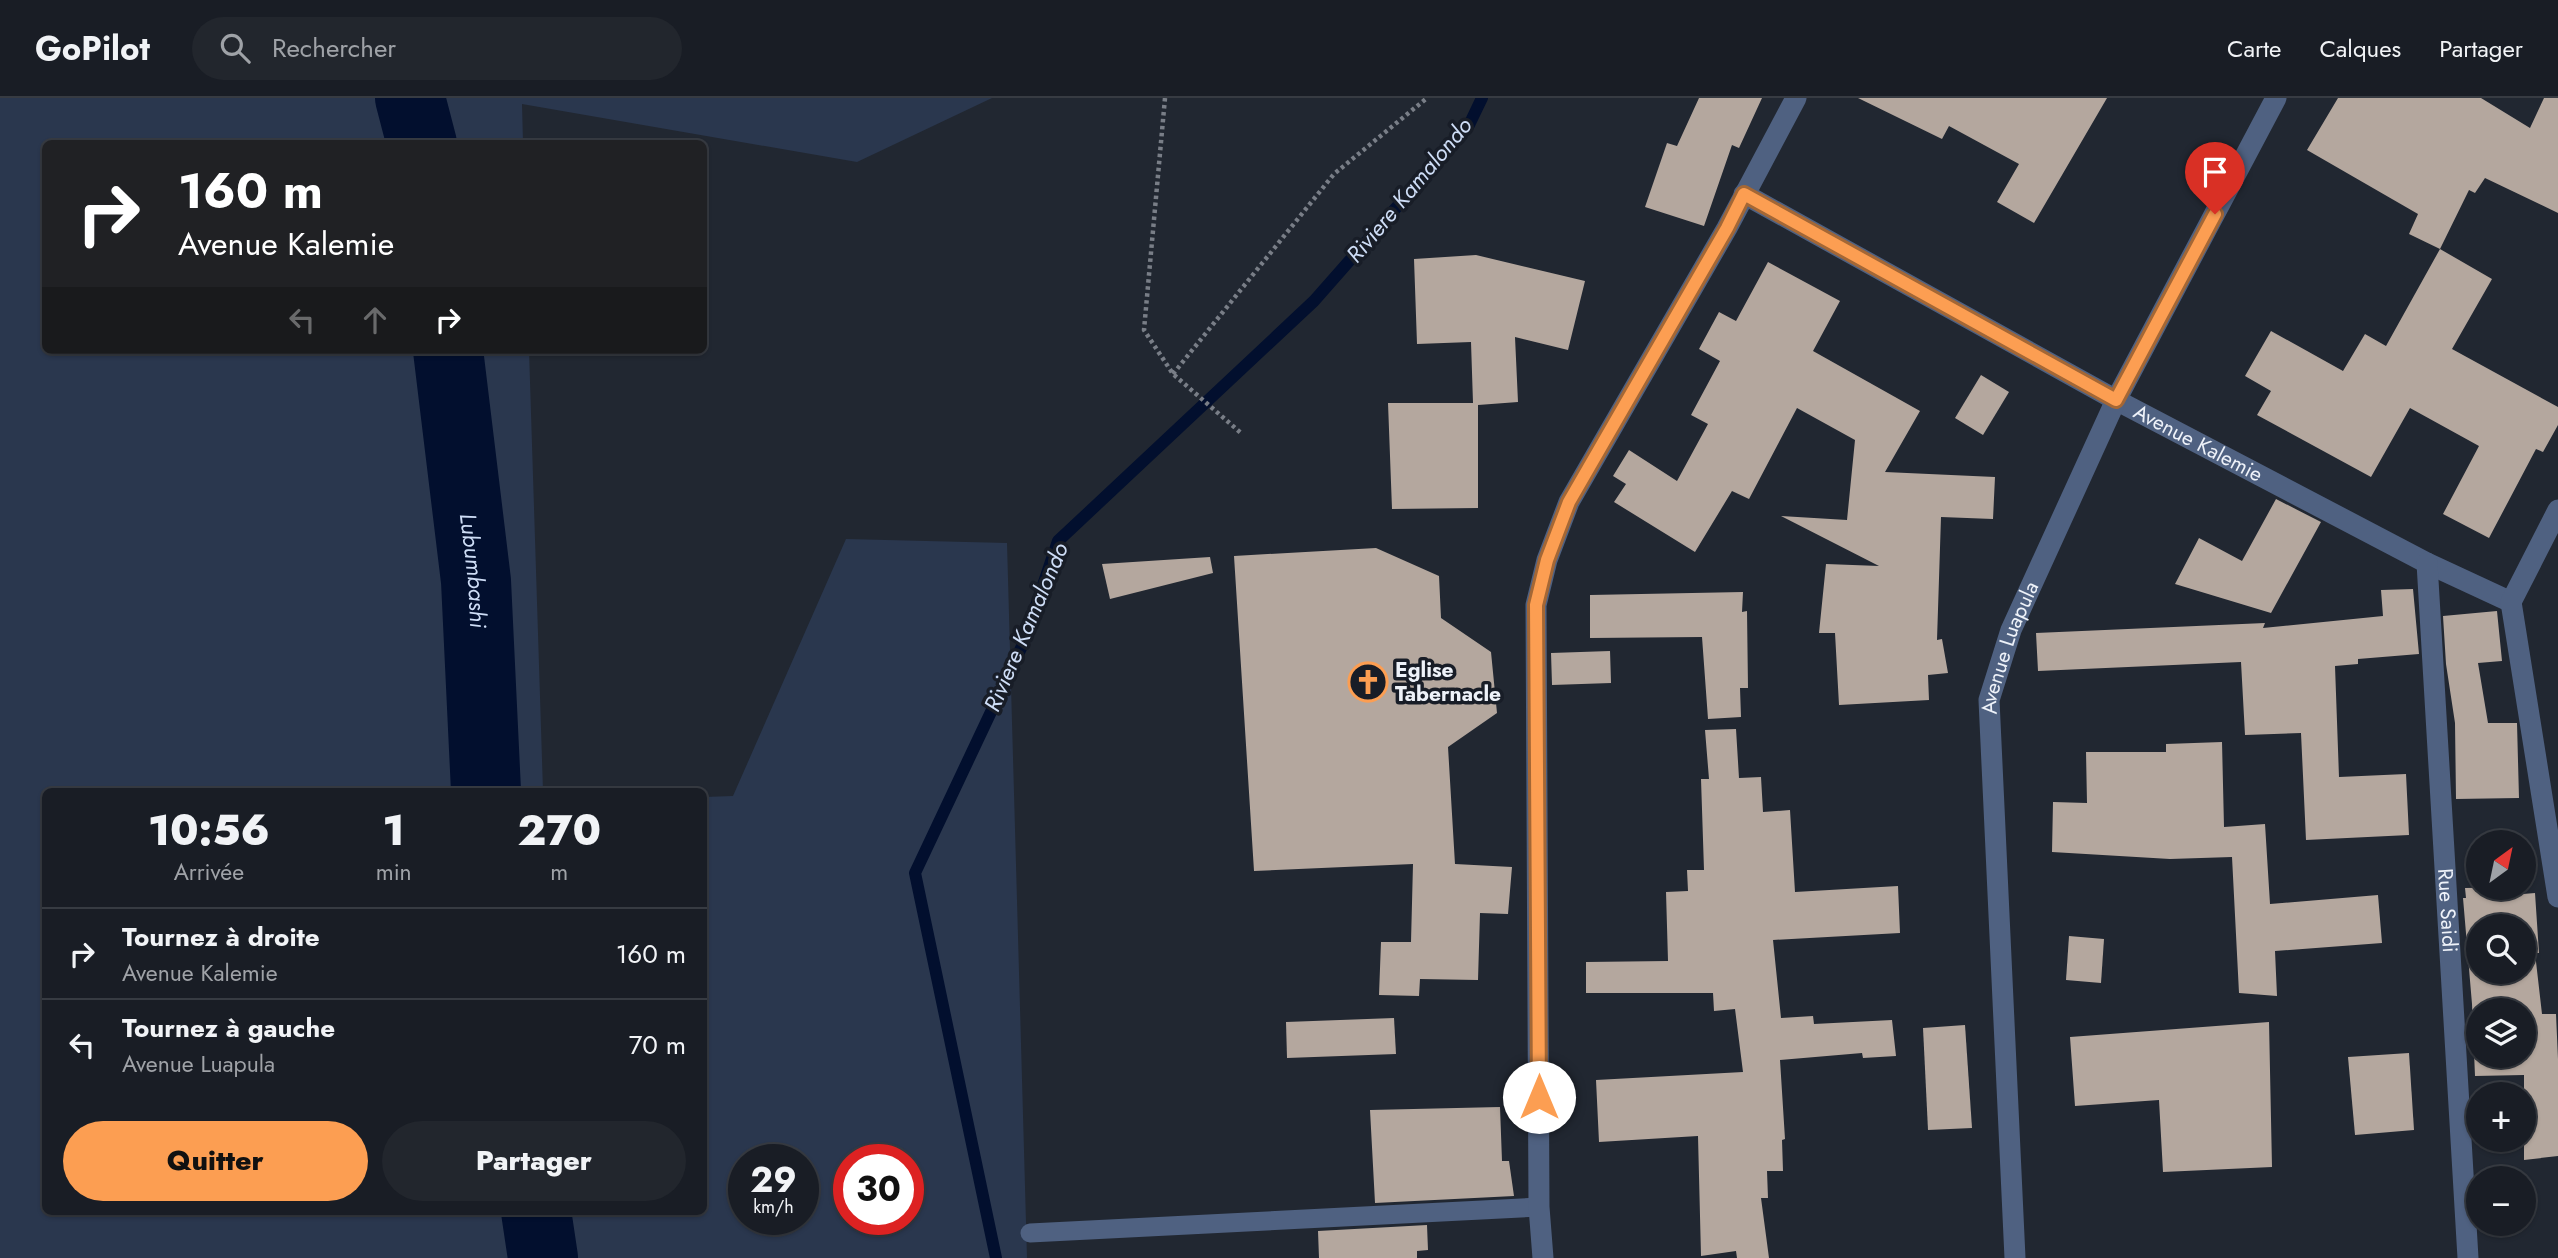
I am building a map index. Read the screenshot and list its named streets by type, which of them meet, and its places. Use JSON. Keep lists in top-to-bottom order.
{
  "streets": {
    "street": ["Avenue Kalemie", "Avenue Luapula", "Rue Saidi"]
  },
  "crossings": [
    ["Avenue Kalemie", "Avenue Luapula"],
    ["Avenue Kalemie", "Rue Saidi"]
  ],
  "water": ["Riviere Kamalondo", "Lubumbashi"],
  "places": {
    "church": ["Eglise Tabernacle"]
  },
  "north": "top right",
  "page": {
    "header": "GoPilot",
    "search": "Rechercher",
    "nav": ["Carte", "Calques", "Partager"],
    "turn": ["160 m", "Avenue Kalemie"],
    "eta": [
      "10:56",
      "Arrivée",
      "1",
      "min",
      "270",
      "m"
    ],
    "map_buttons": ["+", "−"],
    "list": [
      {
        "name": "Tournez à droite",
        "note": "Avenue Kalemie",
        "value": "160 m"
      },
      {
        "name": "Tournez à gauche",
        "note": "Avenue Luapula",
        "value": "70 m"
      }
    ],
    "buttons": ["Quitter", "Partager"],
    "speed": "29 km/h",
    "limit": "30"
  }
}
